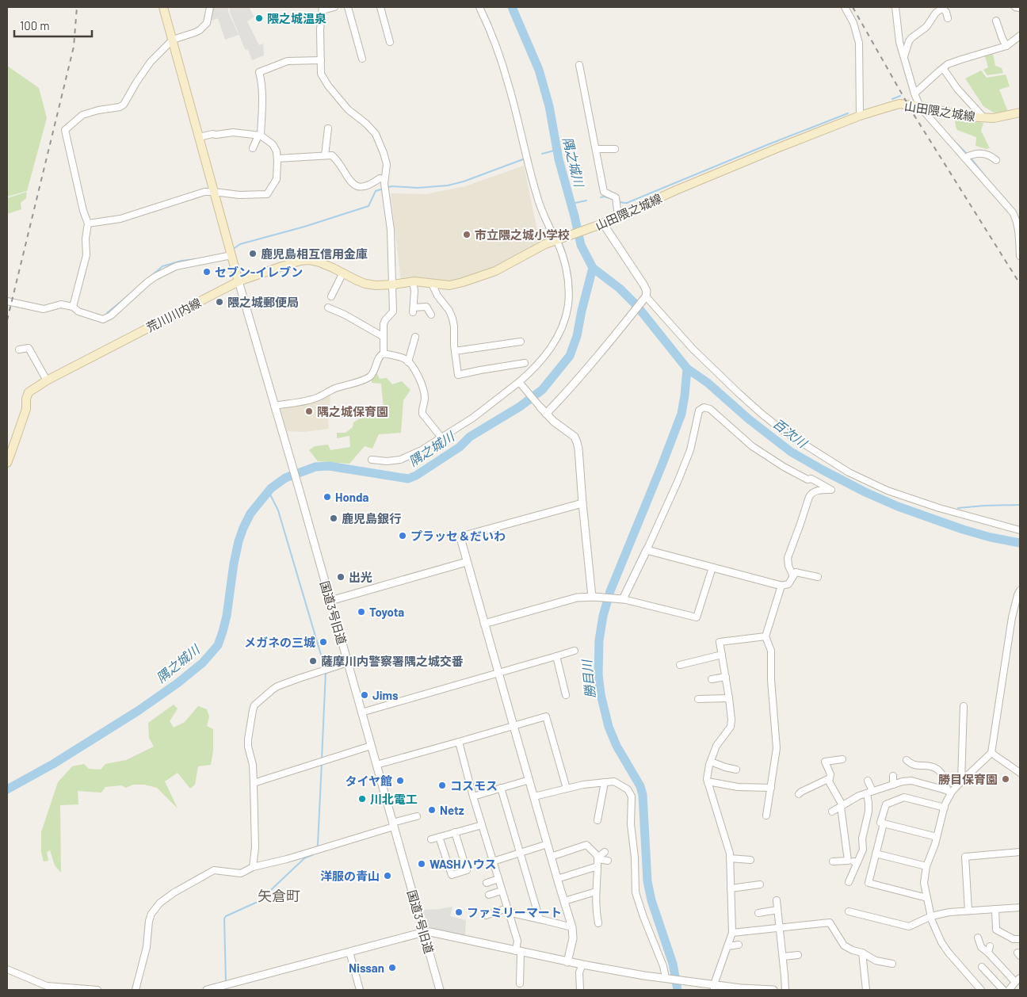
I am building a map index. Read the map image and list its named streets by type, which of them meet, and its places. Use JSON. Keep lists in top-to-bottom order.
{
  "streets": {
    "main road": ["山田隈之城線", "荒川川内線"],
    "street": ["国道3号旧道"]
  },
  "crossings": [
    ["山田隈之城線", "荒川川内線"],
    ["山田隈之城線", "国道3号旧道"],
    ["荒川川内線", "国道3号旧道"]
  ],
  "districts": ["矢倉町"],
  "water": ["隅之城川", "百次川", "勝目川"],
  "places": [
    "隈之城温泉",
    "市立隈之城小学校",
    "鹿児島相互信用金庫",
    "セブン-イレブン",
    "隈之城郵便局",
    "隅之城保育園",
    "Honda",
    "鹿児島銀行",
    "プラッセ＆だいわ",
    "出光",
    "Toyota",
    "メガネの三城",
    "薩摩川内警察署隅之城交番",
    "Jims",
    "勝目保育園",
    "タイヤ館",
    "コスモス",
    "川北電工",
    "Netz",
    "WASHハウス",
    "洋服の青山",
    "ファミリーマート",
    "Nissan"
  ],
  "scale_bar": "100 m"
}
